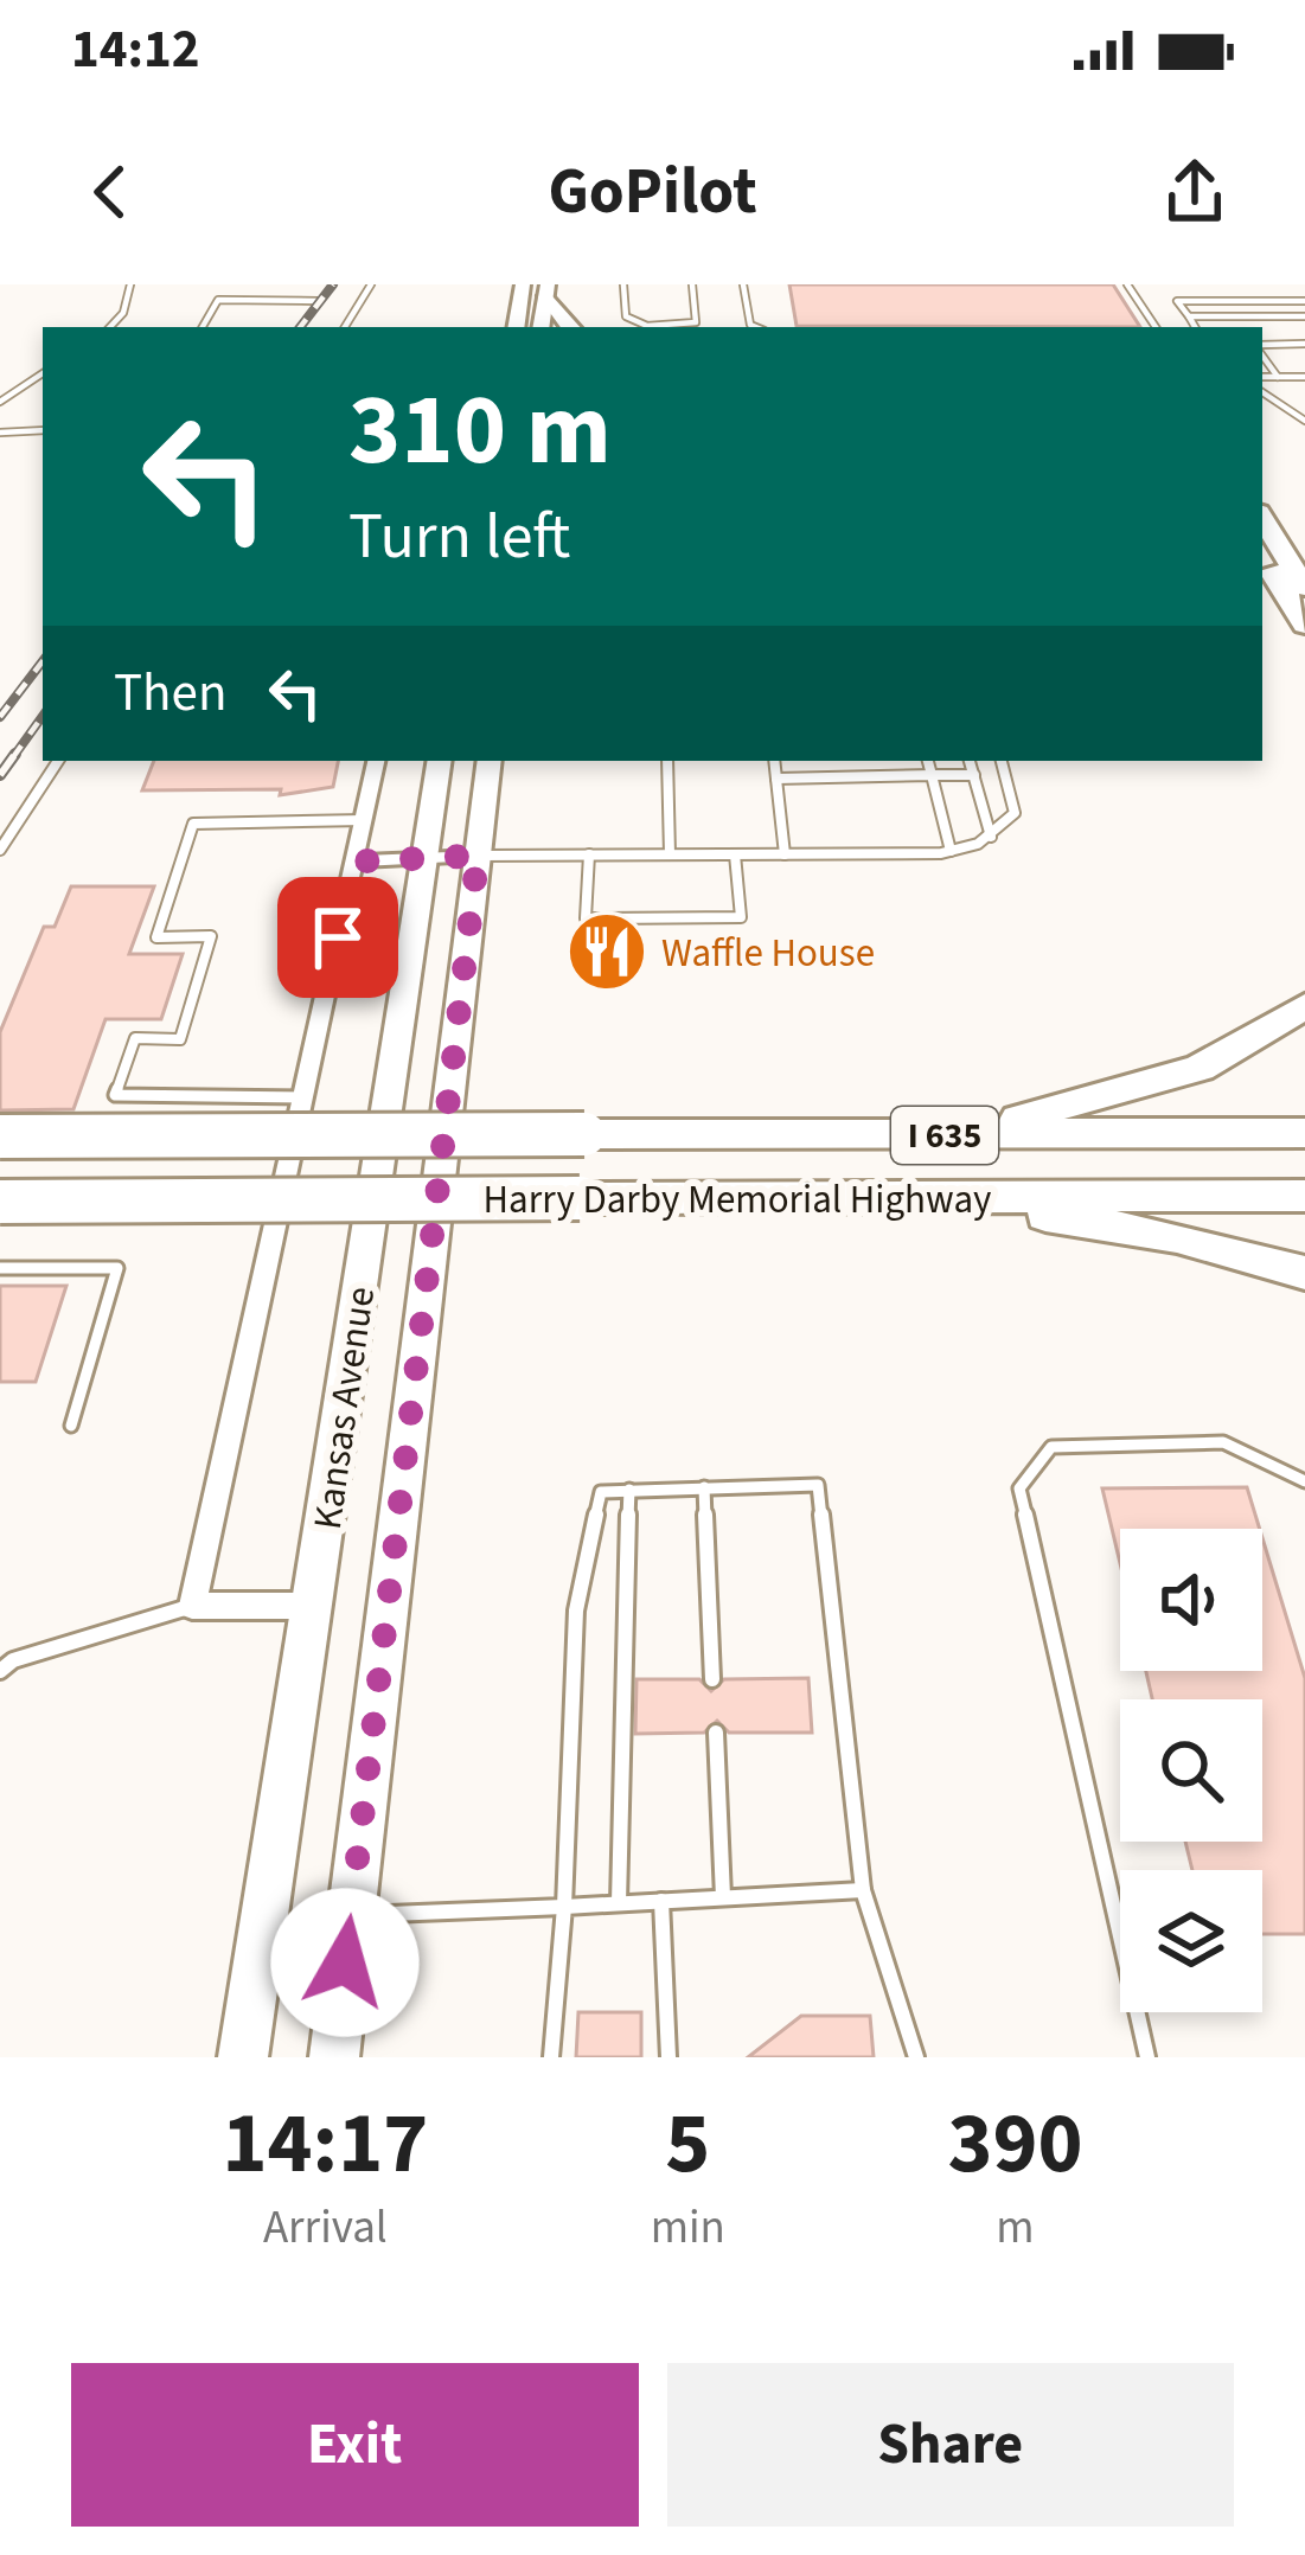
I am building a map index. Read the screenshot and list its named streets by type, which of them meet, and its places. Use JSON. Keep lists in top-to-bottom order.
{
  "streets": {
    "highway": ["I 635", "Harry Darby Memorial Highway"],
    "main road": ["Kansas Avenue"]
  },
  "places": {
    "restaurant": ["Waffle House"]
  },
  "page": {
    "status": "14:12",
    "header": "GoPilot",
    "turn": ["310 m", "Turn left"],
    "then": "Then",
    "eta": [
      "14:17",
      "Arrival",
      "5",
      "min",
      "390",
      "m"
    ],
    "buttons": ["Exit", "Share"]
  }
}
